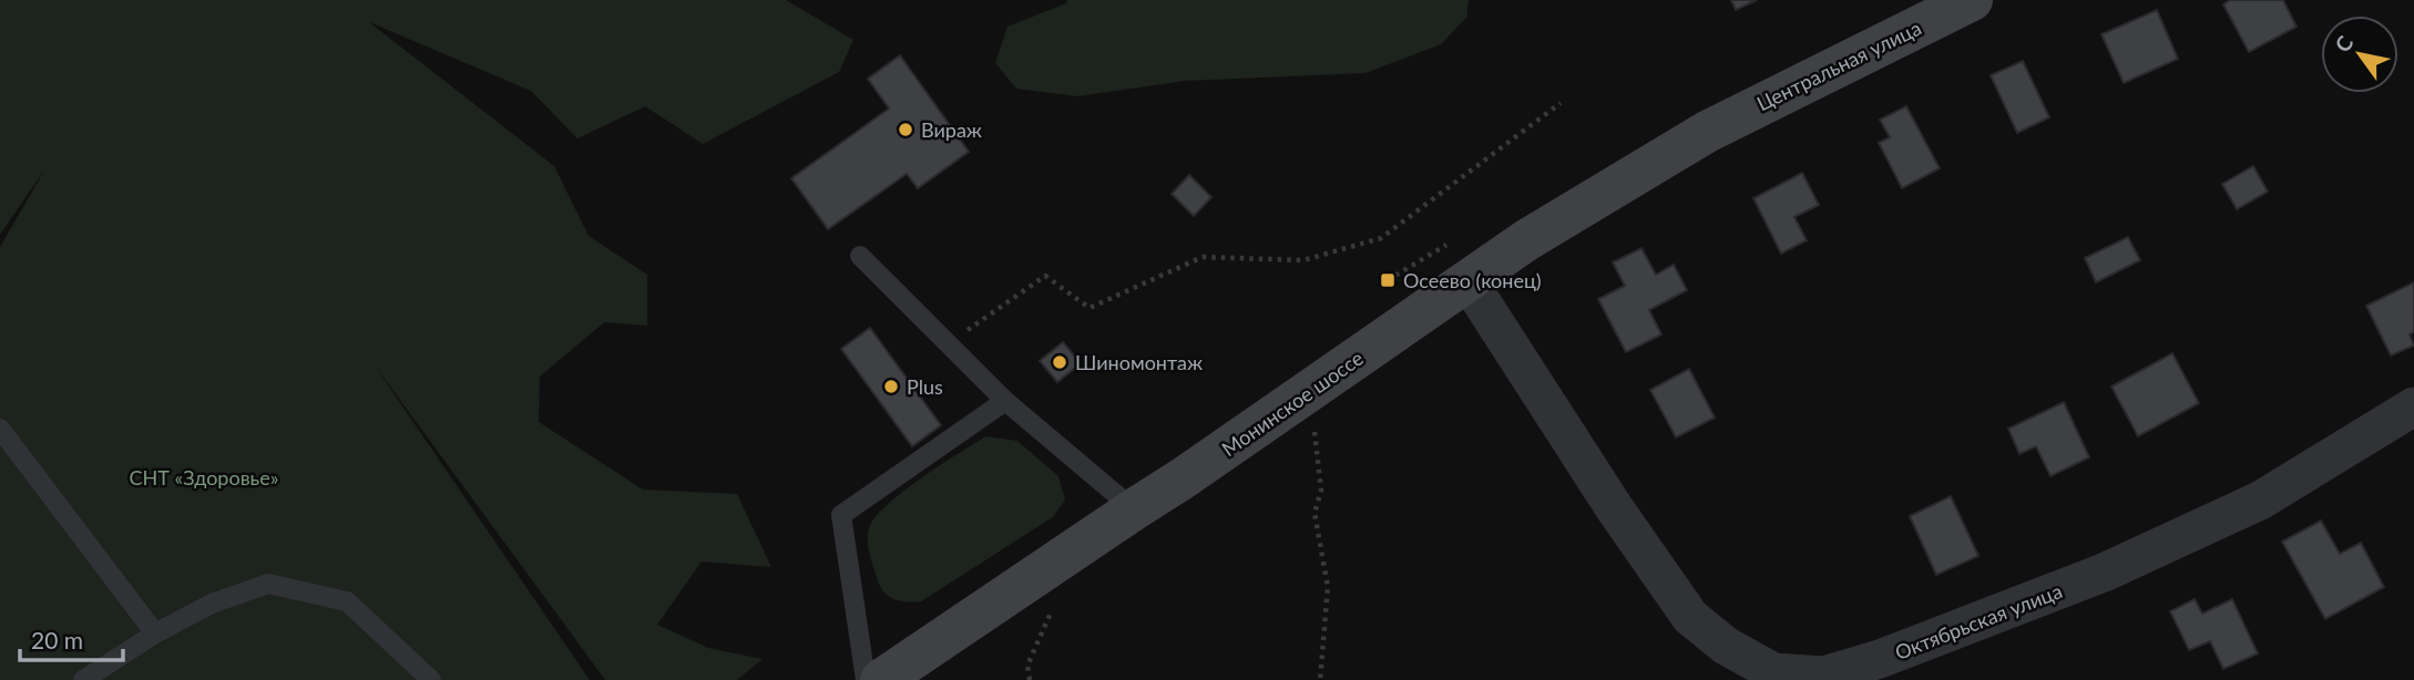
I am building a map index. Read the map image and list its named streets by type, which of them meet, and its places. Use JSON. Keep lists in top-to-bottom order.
{
  "streets": {
    "main road": ["Центральная улица", "Монинское шоссе"],
    "street": ["Октябрьская улица"]
  },
  "crossings": [
    ["Центральная улица", "Монинское шоссе"],
    ["Монинское шоссе", "Октябрьская улица"]
  ],
  "parks": ["СНТ «Здоровье»"],
  "places": {
    "other": ["Вираж", "Шиномонтаж", "Plus"],
    "transit": ["Осеево (конец)"]
  },
  "scale_bar": "20 m",
  "north": "top left"
}
